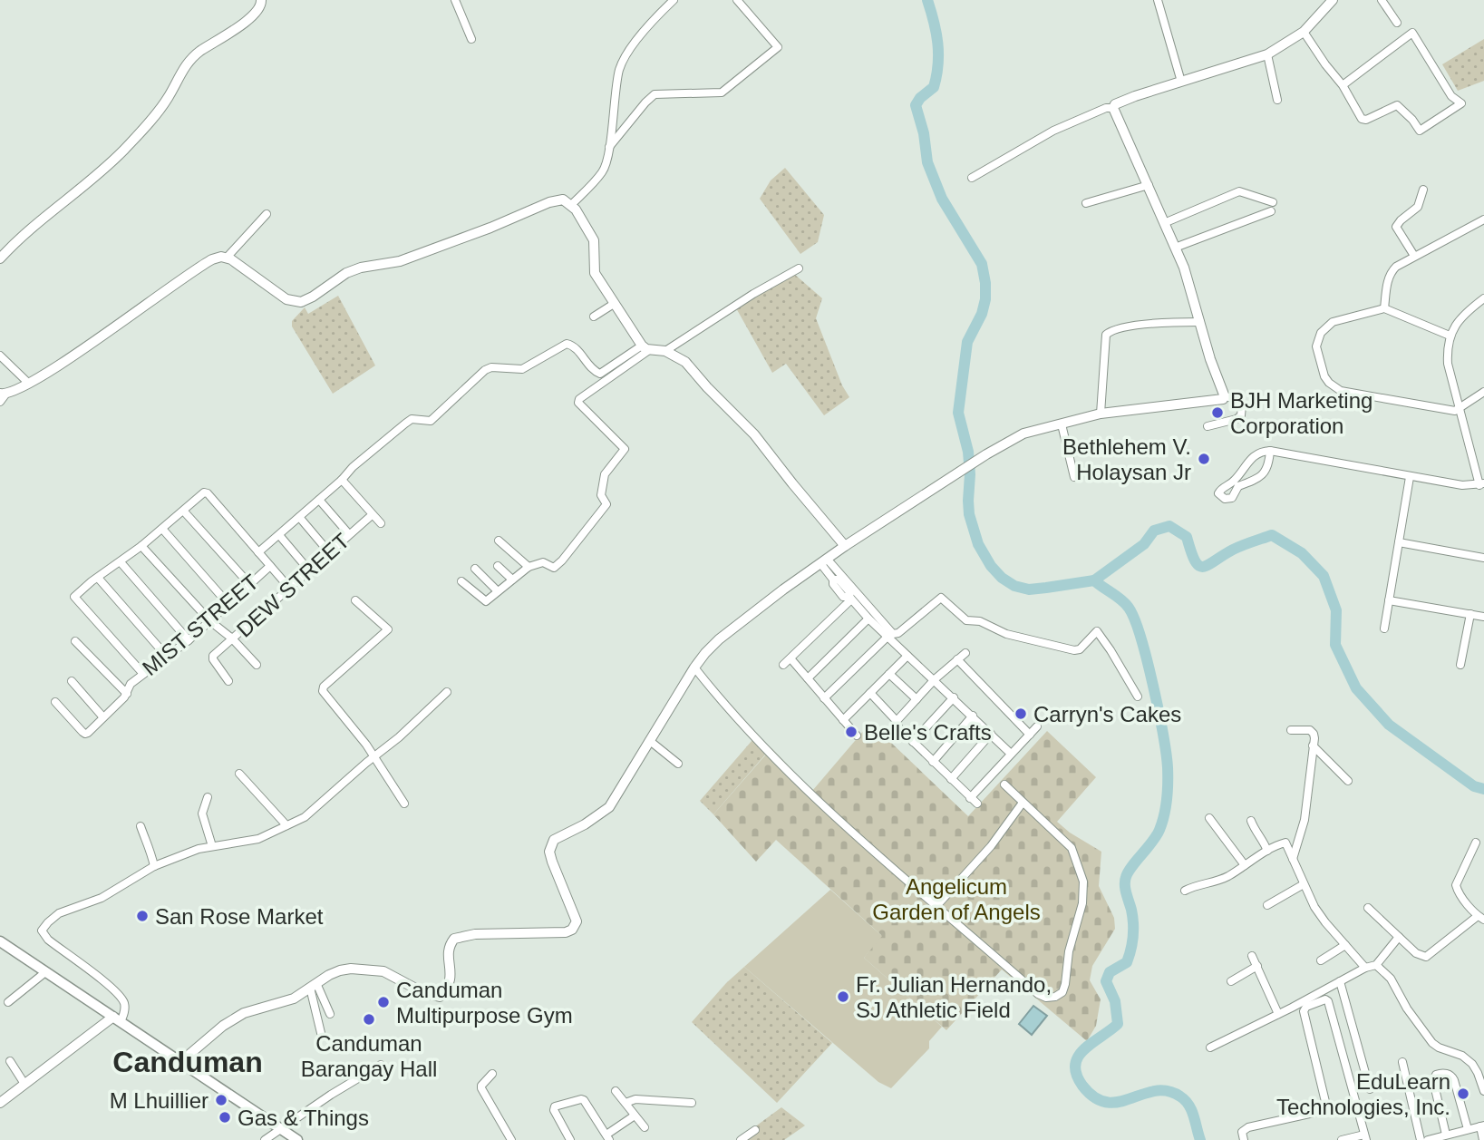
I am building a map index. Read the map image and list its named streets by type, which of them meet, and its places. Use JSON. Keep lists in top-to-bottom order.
{
  "streets": {
    "street": ["DEW STREET", "MIST STREET"]
  },
  "districts": ["Canduman"],
  "parks": ["Angelicum Garden of Angels"],
  "places": [
    "BJH Marketing Corporation",
    "Bethlehem V. Holaysan Jr",
    "Carryn's Cakes",
    "Belle's Crafts",
    "San Rose Market",
    "Fr. Julian Hernando, SJ Athletic Field",
    "Canduman Multipurpose Gym",
    "Canduman Barangay Hall",
    "EduLearn Technologies, Inc.",
    "M Lhuillier",
    "Gas & Things"
  ]
}
